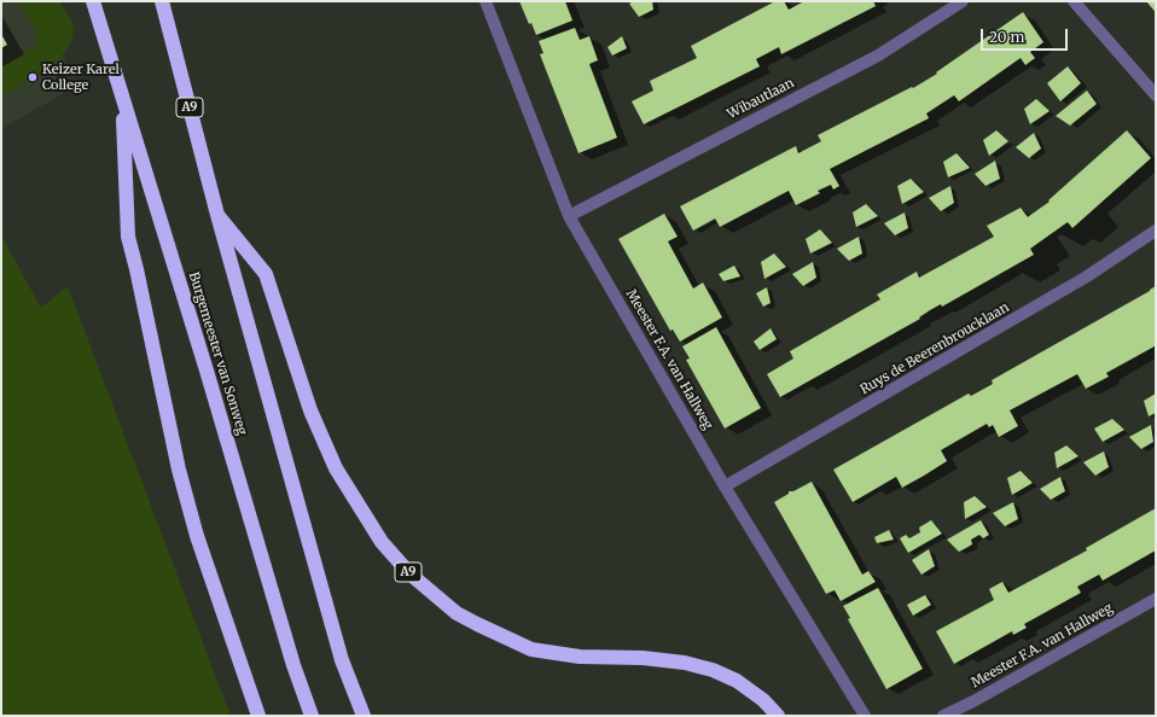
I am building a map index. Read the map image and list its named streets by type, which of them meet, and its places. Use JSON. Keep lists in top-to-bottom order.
{
  "streets": {
    "highway": ["A9", "Burgemeester van Sonweg"],
    "street": ["Wibautlaan", "Ruys de Beerenbroucklaan", "Meester F.A. van Hallweg"]
  },
  "crossings": [
    ["Wibautlaan", "Meester F.A. van Hallweg"],
    ["Ruys de Beerenbroucklaan", "Meester F.A. van Hallweg"]
  ],
  "places": ["Keizer Karel College"],
  "scale_bar": "20 m"
}
